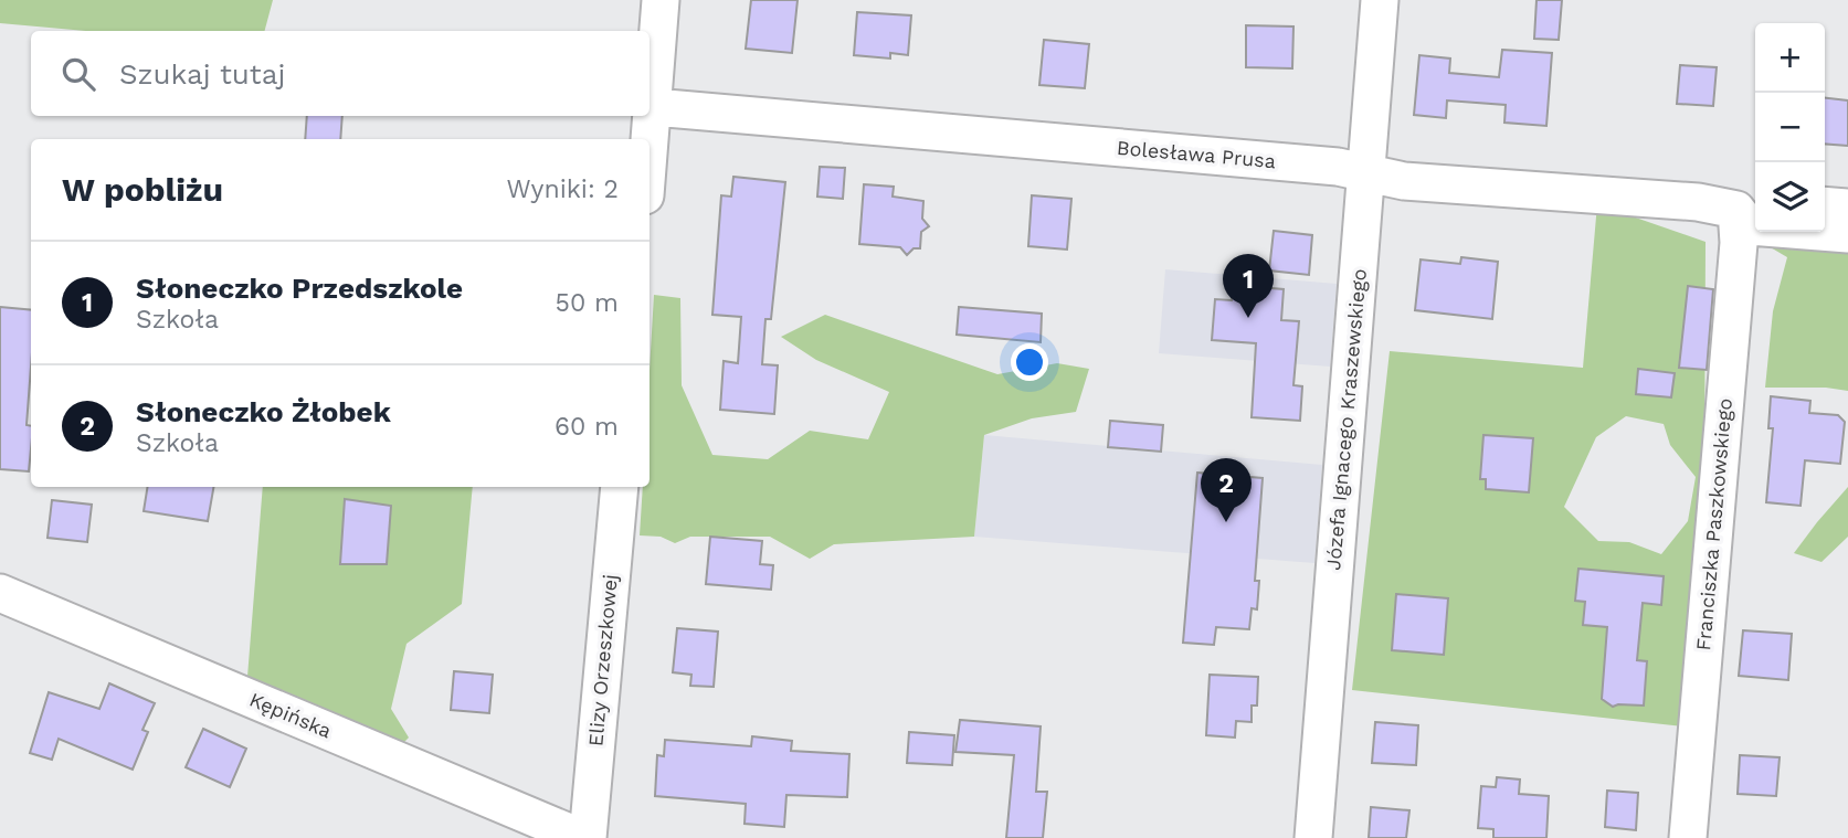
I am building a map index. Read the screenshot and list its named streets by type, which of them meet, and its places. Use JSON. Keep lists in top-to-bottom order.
{
  "streets": {
    "street": [
      "Bolesława Prusa",
      "Józefa Ignacego Kraszewskiego",
      "Franciszka Paszkowskiego",
      "Elizy Orzeszkowej",
      "Kępińska"
    ]
  },
  "crossings": [
    ["Bolesława Prusa", "Józefa Ignacego Kraszewskiego"],
    ["Bolesława Prusa", "Franciszka Paszkowskiego"],
    ["Elizy Orzeszkowej", "Kępińska"]
  ],
  "page": {
    "map_buttons": ["+", "−"],
    "search": "Szukaj tutaj",
    "heading": ["W pobliżu", "Wyniki: 2"],
    "list": [
      {
        "mark": "1",
        "name": "Słoneczko Przedszkole",
        "note": "Szkoła",
        "value": "50 m"
      },
      {
        "mark": "2",
        "name": "Słoneczko Żłobek",
        "note": "Szkoła",
        "value": "60 m"
      }
    ],
    "pins": ["1", "2"]
  }
}
